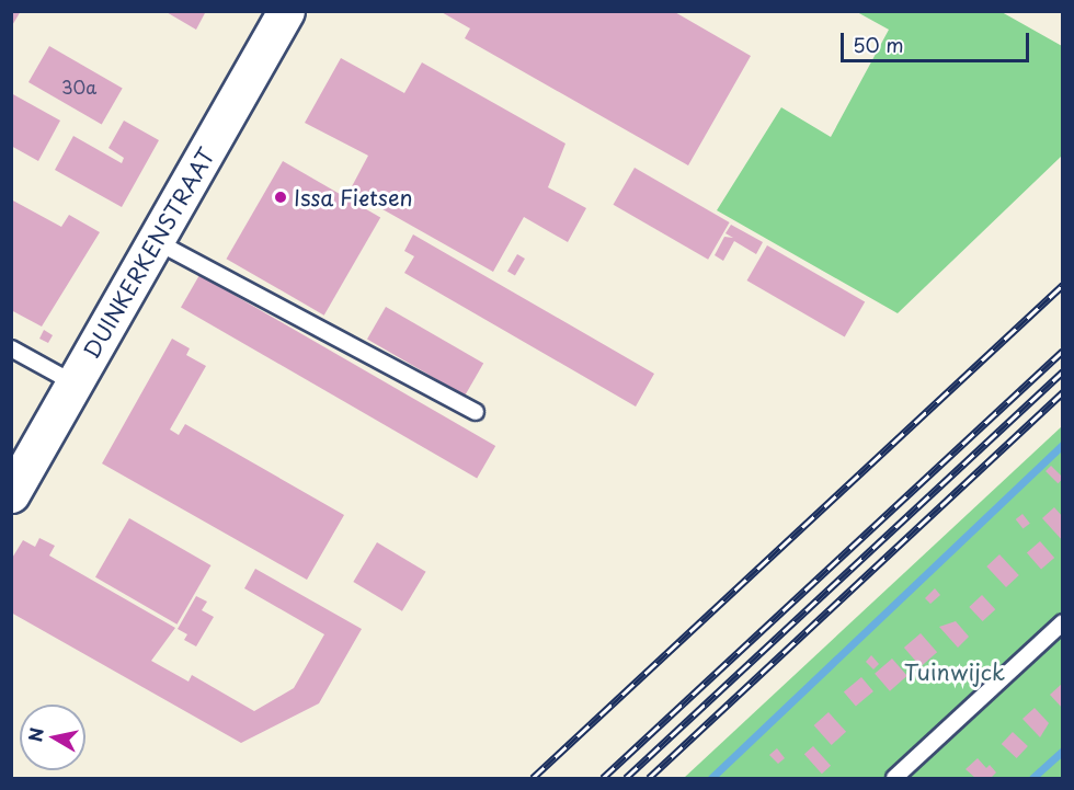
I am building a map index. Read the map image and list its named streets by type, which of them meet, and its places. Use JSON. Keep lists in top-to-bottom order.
{
  "streets": {
    "main road": ["DUINKERKENSTRAAT"]
  },
  "parks": ["Tuinwijck"],
  "places": ["Issa Fietsen"],
  "house_numbers": ["30a"],
  "scale_bar": "50 m",
  "north": "left"
}
